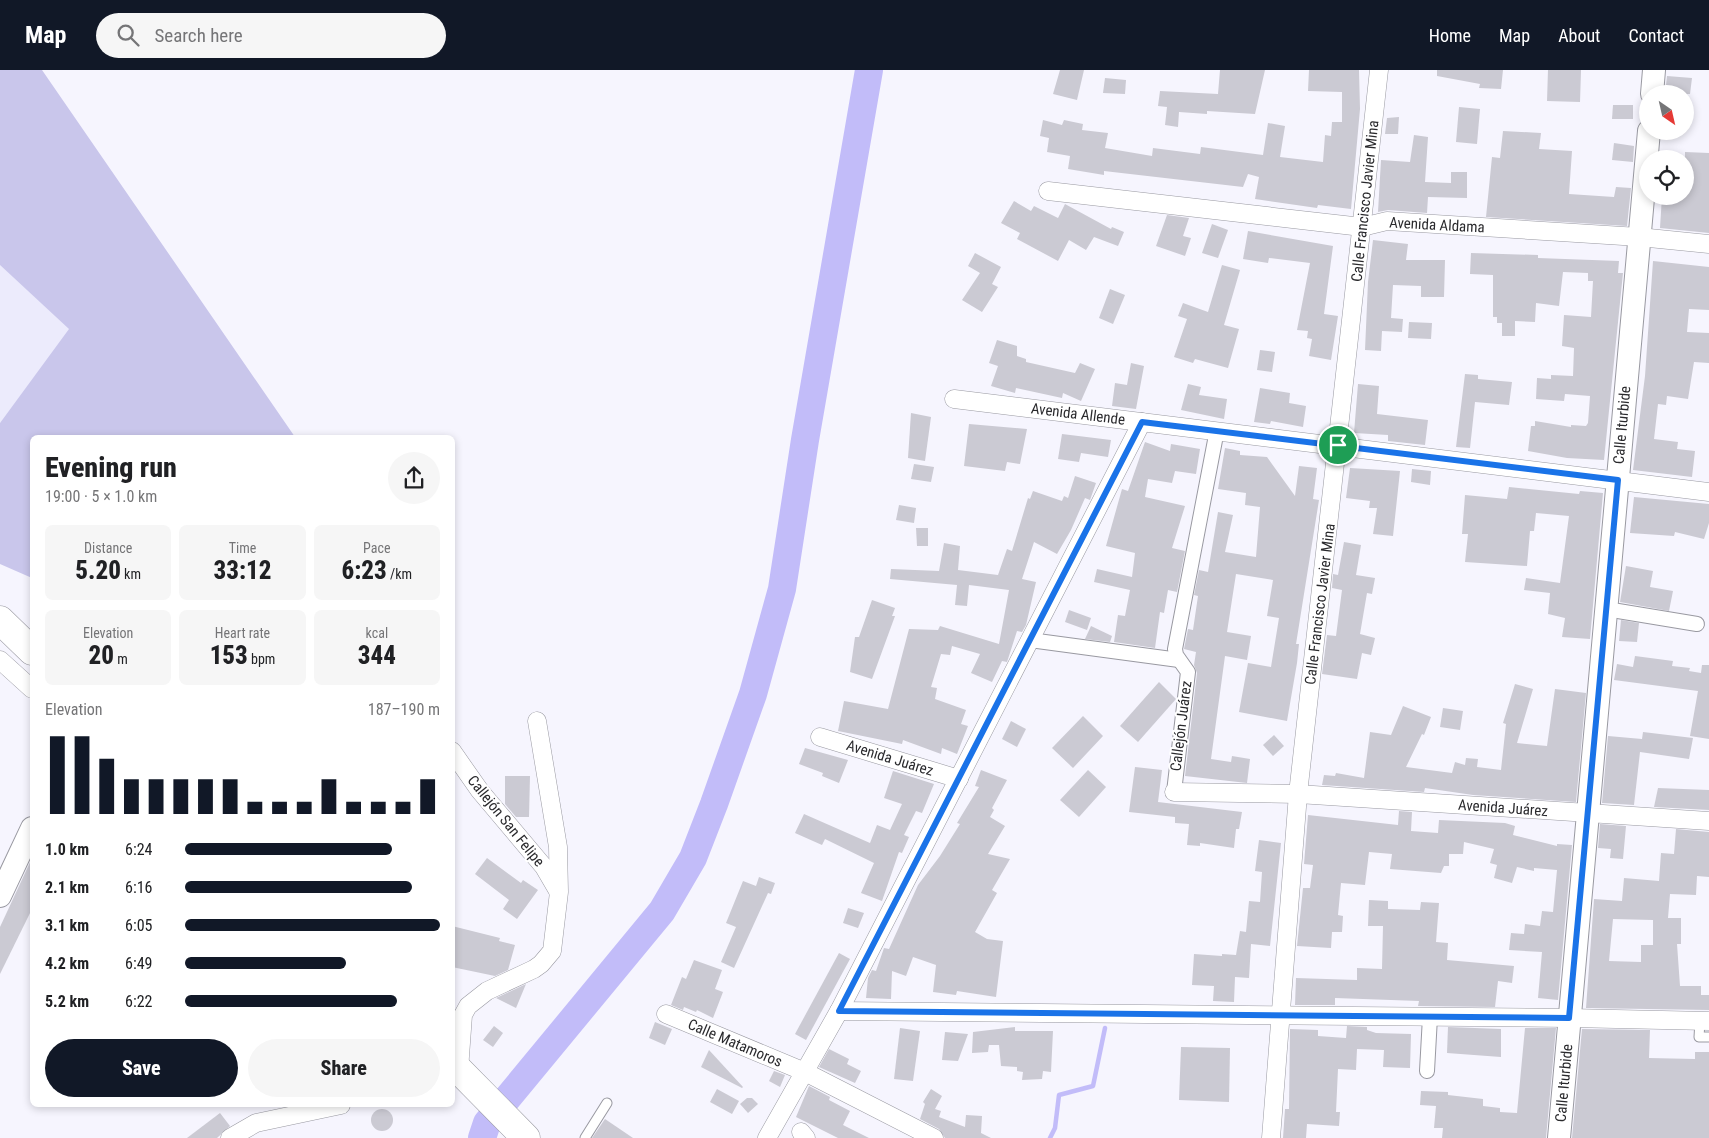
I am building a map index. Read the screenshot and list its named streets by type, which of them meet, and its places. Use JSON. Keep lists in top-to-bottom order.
{
  "streets": {
    "street": [
      "Calle Francisco Javier Mina",
      "Avenida Aldama",
      "Avenida Allende",
      "Calle Iturbide",
      "Callejón Juárez",
      "Avenida Juárez",
      "Callejón San Felipe",
      "Calle Matamoros"
    ]
  },
  "crossings": [
    ["Calle Francisco Javier Mina", "Avenida Aldama"],
    ["Calle Francisco Javier Mina", "Avenida Allende"],
    ["Calle Francisco Javier Mina", "Callejón Juárez"],
    ["Calle Francisco Javier Mina", "Avenida Juárez"],
    ["Avenida Aldama", "Calle Iturbide"],
    ["Avenida Allende", "Calle Iturbide"],
    ["Calle Iturbide", "Avenida Juárez"],
    ["Callejón Juárez", "Avenida Juárez"]
  ],
  "north": "bottom right",
  "page": {
    "header": "Map",
    "search": "Search here",
    "nav": [
      "Home",
      "Map",
      "About",
      "Contact"
    ],
    "heading": ["Evening run", "19:00 · 5 × 1.0 km"],
    "stats": [
      ["Distance", "5.20 km"],
      ["Time", "33:12"],
      ["Pace", "6:23 /km"],
      ["Elevation", "20 m"],
      ["Heart rate", "153 bpm"],
      ["kcal", "344"]
    ],
    "chart": ["Elevation", "187–190 m"],
    "list": [
      {
        "name": "1.0 km",
        "note": "6:24"
      },
      {
        "name": "2.1 km",
        "note": "6:16"
      },
      {
        "name": "3.1 km",
        "note": "6:05"
      },
      {
        "name": "4.2 km",
        "note": "6:49"
      },
      {
        "name": "5.2 km",
        "note": "6:22"
      }
    ],
    "buttons": ["Save", "Share"]
  }
}
